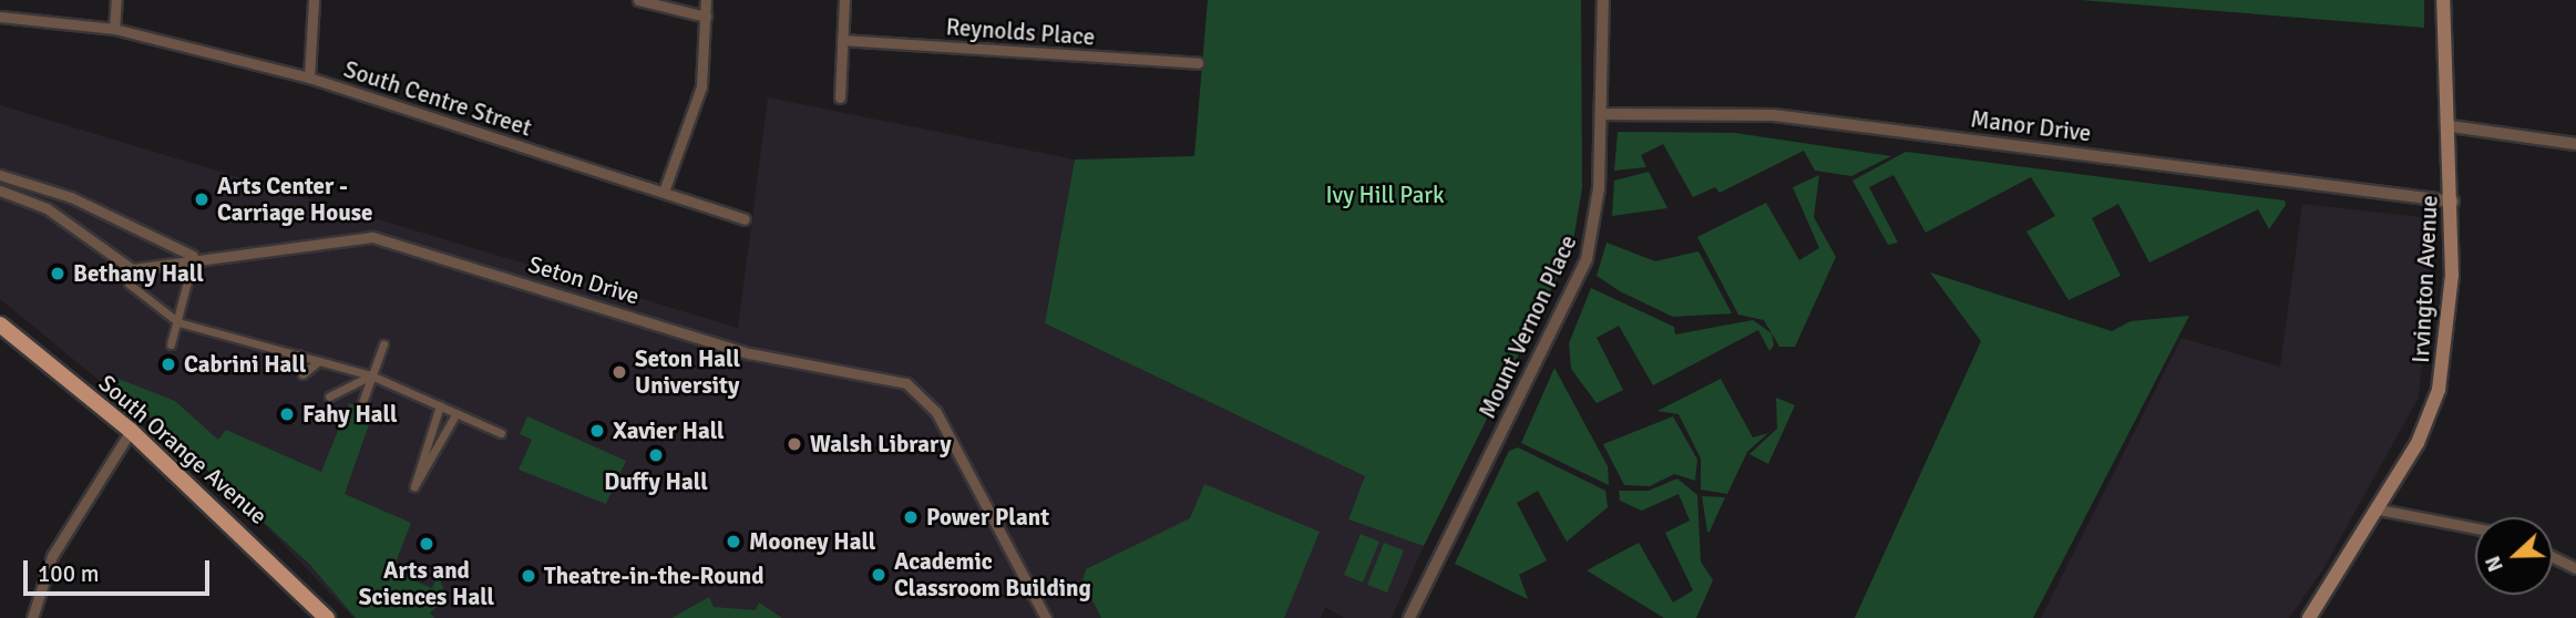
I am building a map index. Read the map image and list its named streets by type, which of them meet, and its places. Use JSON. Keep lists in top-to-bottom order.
{
  "streets": {
    "main road": ["Irvington Avenue", "South Orange Avenue"],
    "street": [
      "Reynolds Place",
      "South Centre Street",
      "Manor Drive",
      "Seton Drive",
      "Mount Vernon Place"
    ]
  },
  "crossings": [
    ["Manor Drive", "Irvington Avenue"],
    ["Manor Drive", "Mount Vernon Place"]
  ],
  "parks": ["Ivy Hill Park"],
  "places": [
    "Arts Center - Carriage House",
    "Bethany Hall",
    "Cabrini Hall",
    "Seton Hall University",
    "Fahy Hall",
    "Xavier Hall",
    "Walsh Library",
    "Duffy Hall",
    "Power Plant",
    "Mooney Hall",
    "Arts and Sciences Hall",
    "Academic Classroom Building",
    "Theatre-in-the-Round"
  ],
  "scale_bar": "100 m",
  "north": "left"
}
